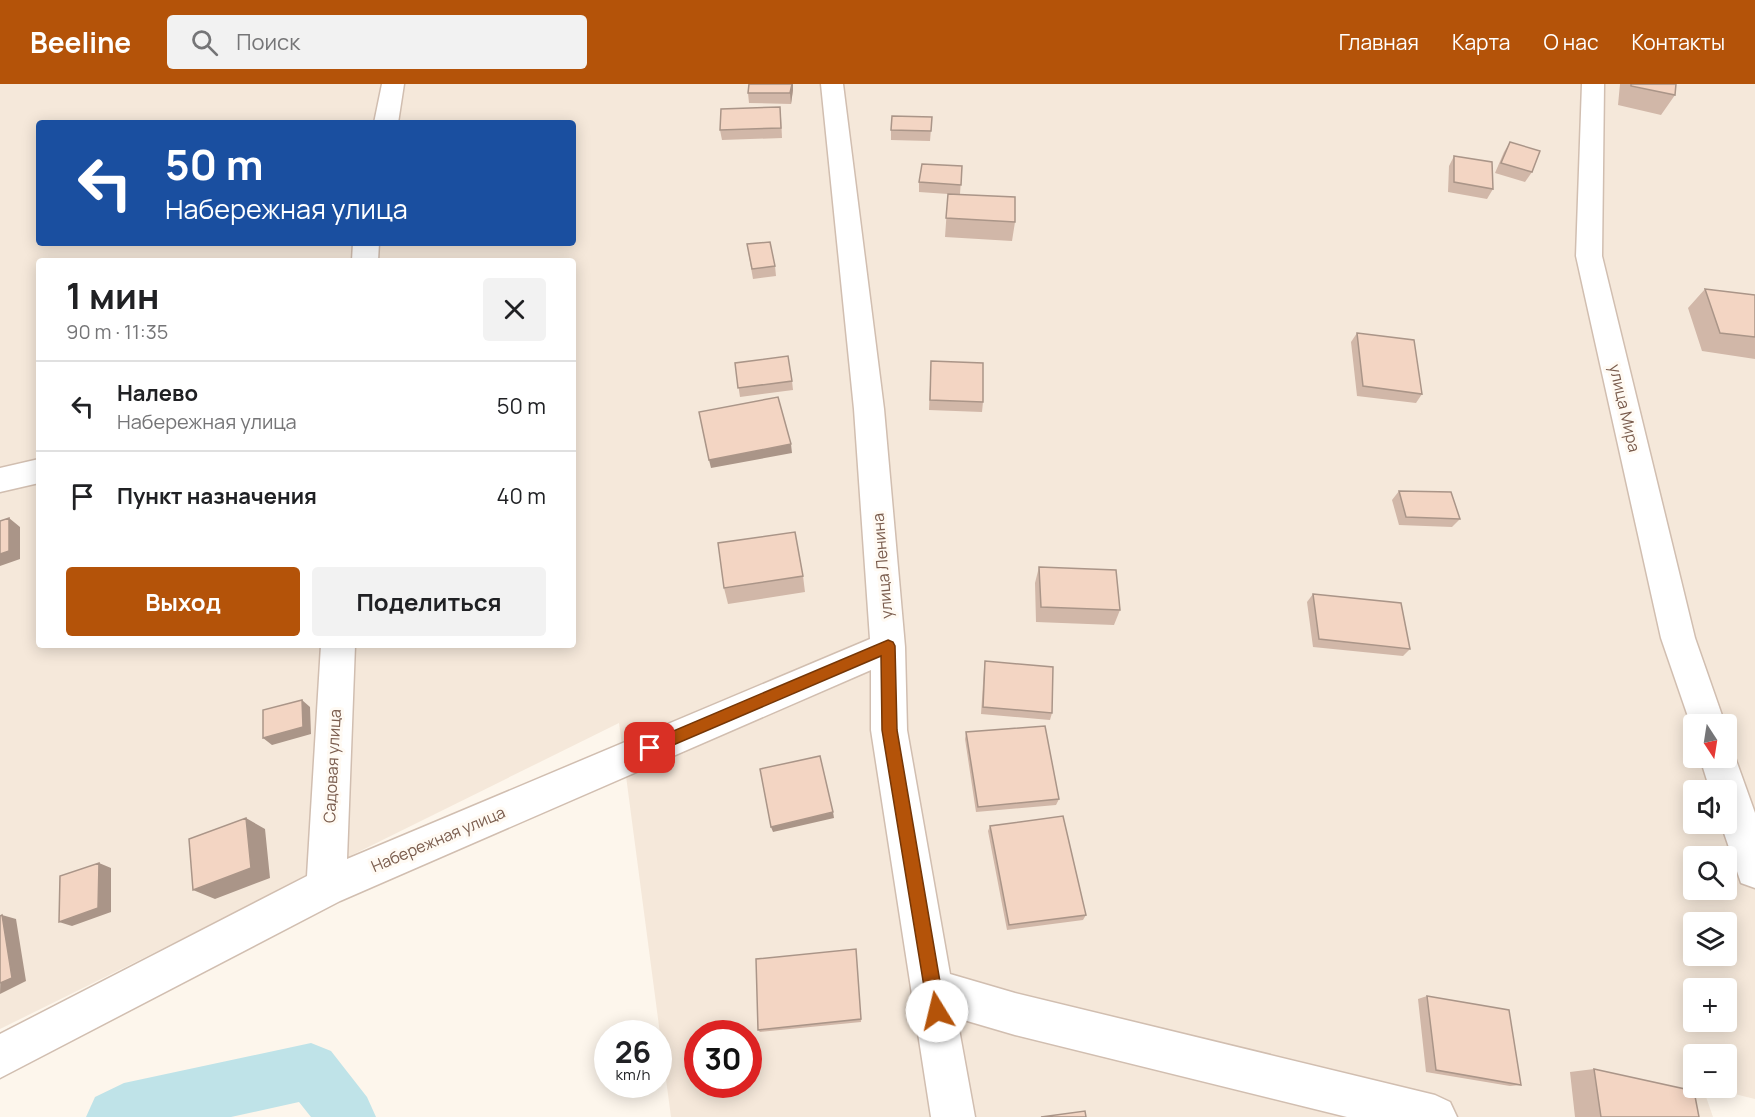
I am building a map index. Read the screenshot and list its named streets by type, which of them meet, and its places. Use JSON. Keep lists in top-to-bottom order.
{
  "streets": {
    "street": [
      "улица Мира",
      "улица Ленина",
      "Садовая улица",
      "Набережная улица"
    ]
  },
  "crossings": [
    ["улица Ленина", "Набережная улица"],
    ["Садовая улица", "Набережная улица"]
  ],
  "north": "bottom",
  "page": {
    "header": "Beeline",
    "search": "Поиск",
    "nav": [
      "Главная",
      "Карта",
      "О нас",
      "Контакты"
    ],
    "turn": ["50 m", "Набережная улица"],
    "heading": ["1 мин", "90 m · 11:35"],
    "list": [
      {
        "name": "Налево",
        "note": "Набережная улица",
        "value": "50 m"
      },
      {
        "name": "Пункт назначения",
        "value": "40 m"
      }
    ],
    "buttons": ["Выход", "Поделиться"],
    "map_buttons": ["+", "−"],
    "speed": "26 km/h",
    "limit": "30"
  }
}
